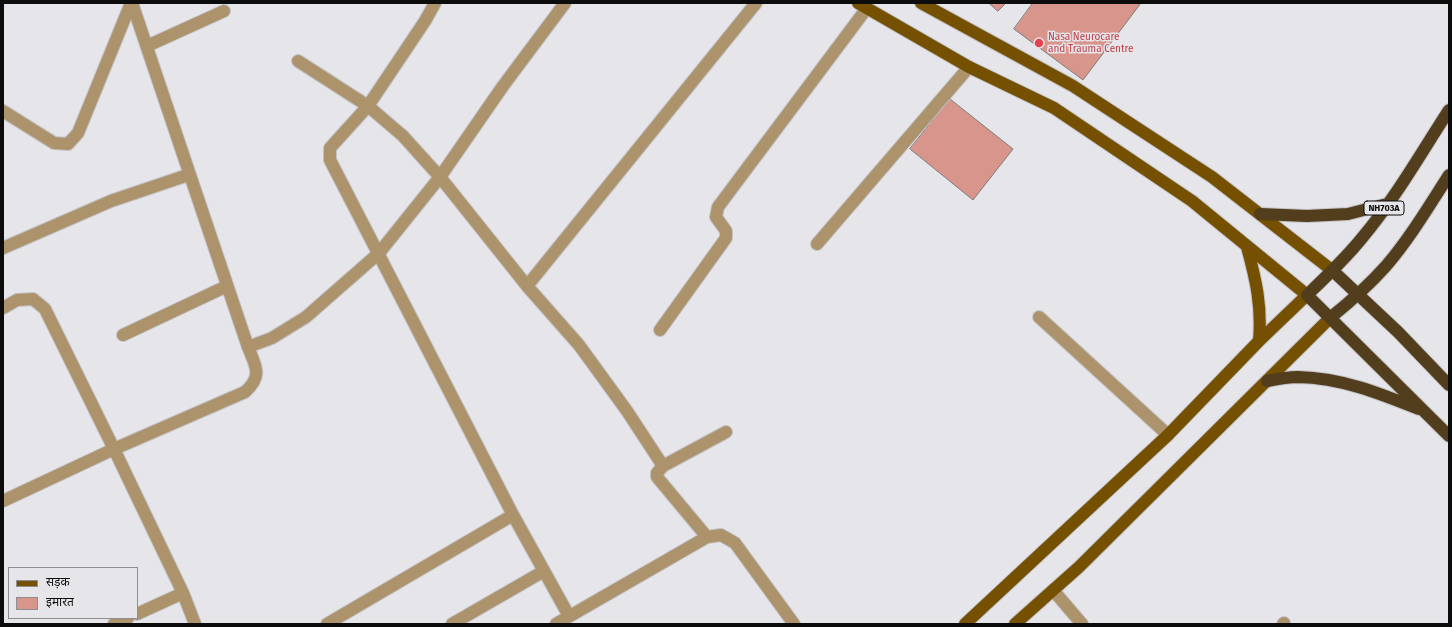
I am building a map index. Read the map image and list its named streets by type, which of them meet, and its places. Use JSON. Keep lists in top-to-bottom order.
{
  "streets": {
    "highway": ["NH703A"]
  },
  "places": ["Nasa Neurocare and Trauma Centre"],
  "legend": ["सड़क", "इमारत"]
}
